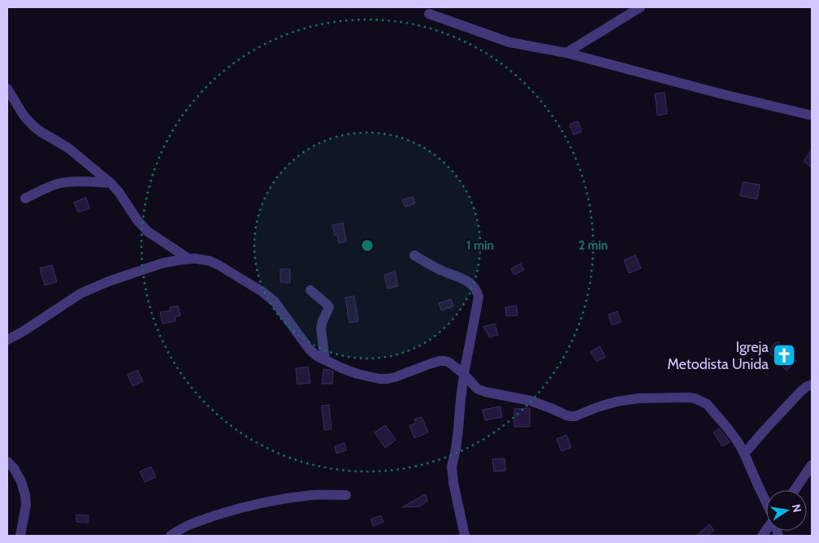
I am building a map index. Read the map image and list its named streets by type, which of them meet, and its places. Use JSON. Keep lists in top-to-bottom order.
{
  "places": {
    "church": ["Igreja Metodista Unida"]
  },
  "north": "right",
  "rings": ["1 min", "2 min"]
}
